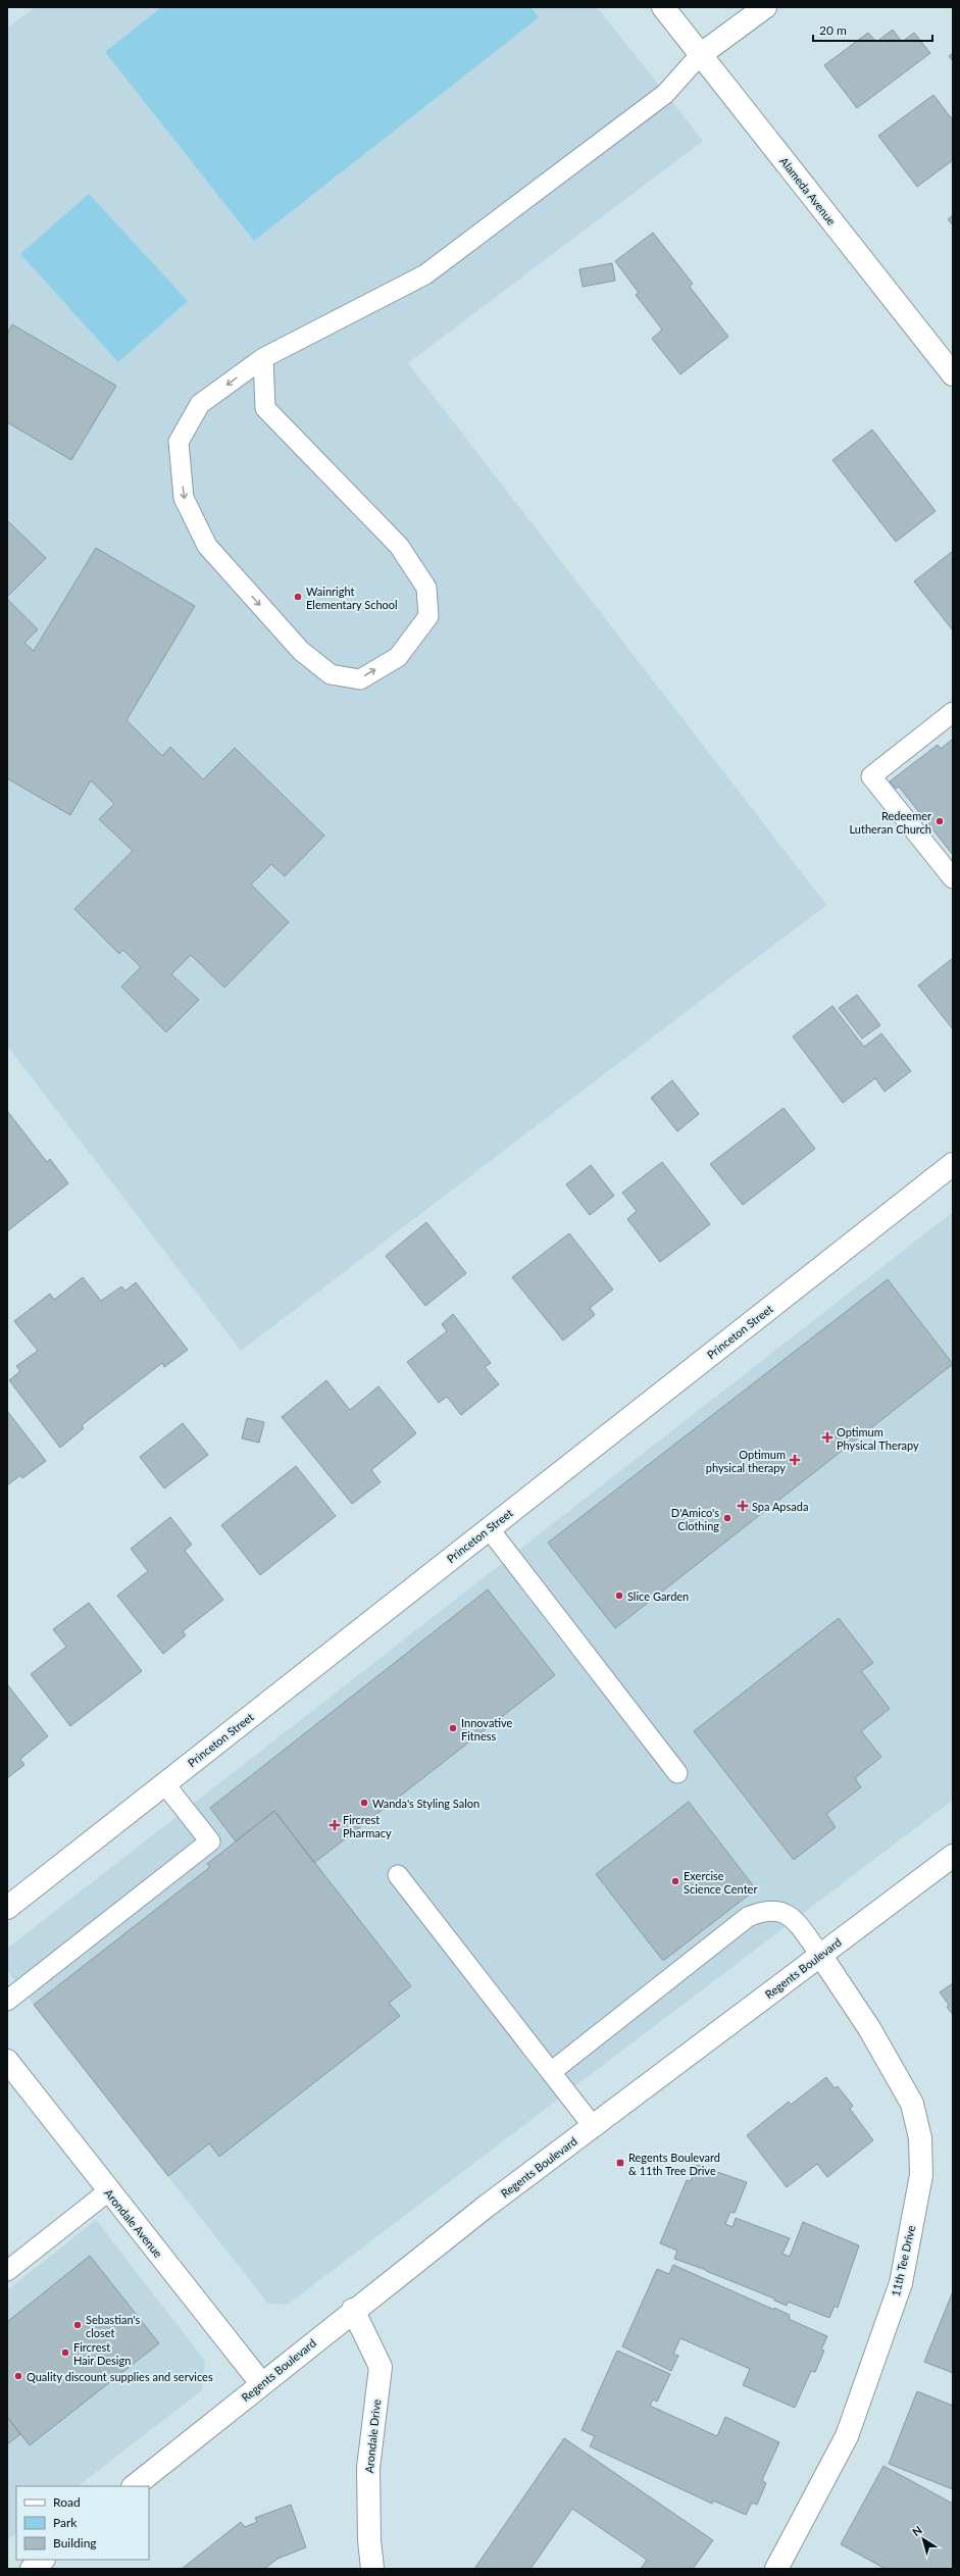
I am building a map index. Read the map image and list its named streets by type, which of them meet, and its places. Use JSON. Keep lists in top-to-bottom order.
{
  "streets": {
    "street": [
      "Alameda Avenue",
      "Princeton Street",
      "Regents Boulevard",
      "Arondale Avenue",
      "11th Tee Drive",
      "Arondale Drive"
    ]
  },
  "crossings": [
    ["Regents Boulevard", "Arondale Avenue"],
    ["Regents Boulevard", "11th Tee Drive"],
    ["Regents Boulevard", "Arondale Drive"]
  ],
  "places": {
    "other": [
      "Wainright Elementary School",
      "Redeemer Lutheran Church",
      "D'Amico's Clothing",
      "Slice Garden",
      "Innovative Fitness",
      "Wanda's Styling Salon",
      "Exercise Science Center",
      "Sebastian's closet",
      "Fircrest Hair Design",
      "Quality discount supplies and services"
    ],
    "health": [
      "Optimum Physical Therapy",
      "Optimum physical therapy",
      "Spa Apsada",
      "Fircrest Pharmacy"
    ],
    "transit": ["Regents Boulevard & 11th Tree Drive"]
  },
  "legend": ["Road", "Park", "Building"],
  "scale_bar": "20 m",
  "north": "top left"
}
